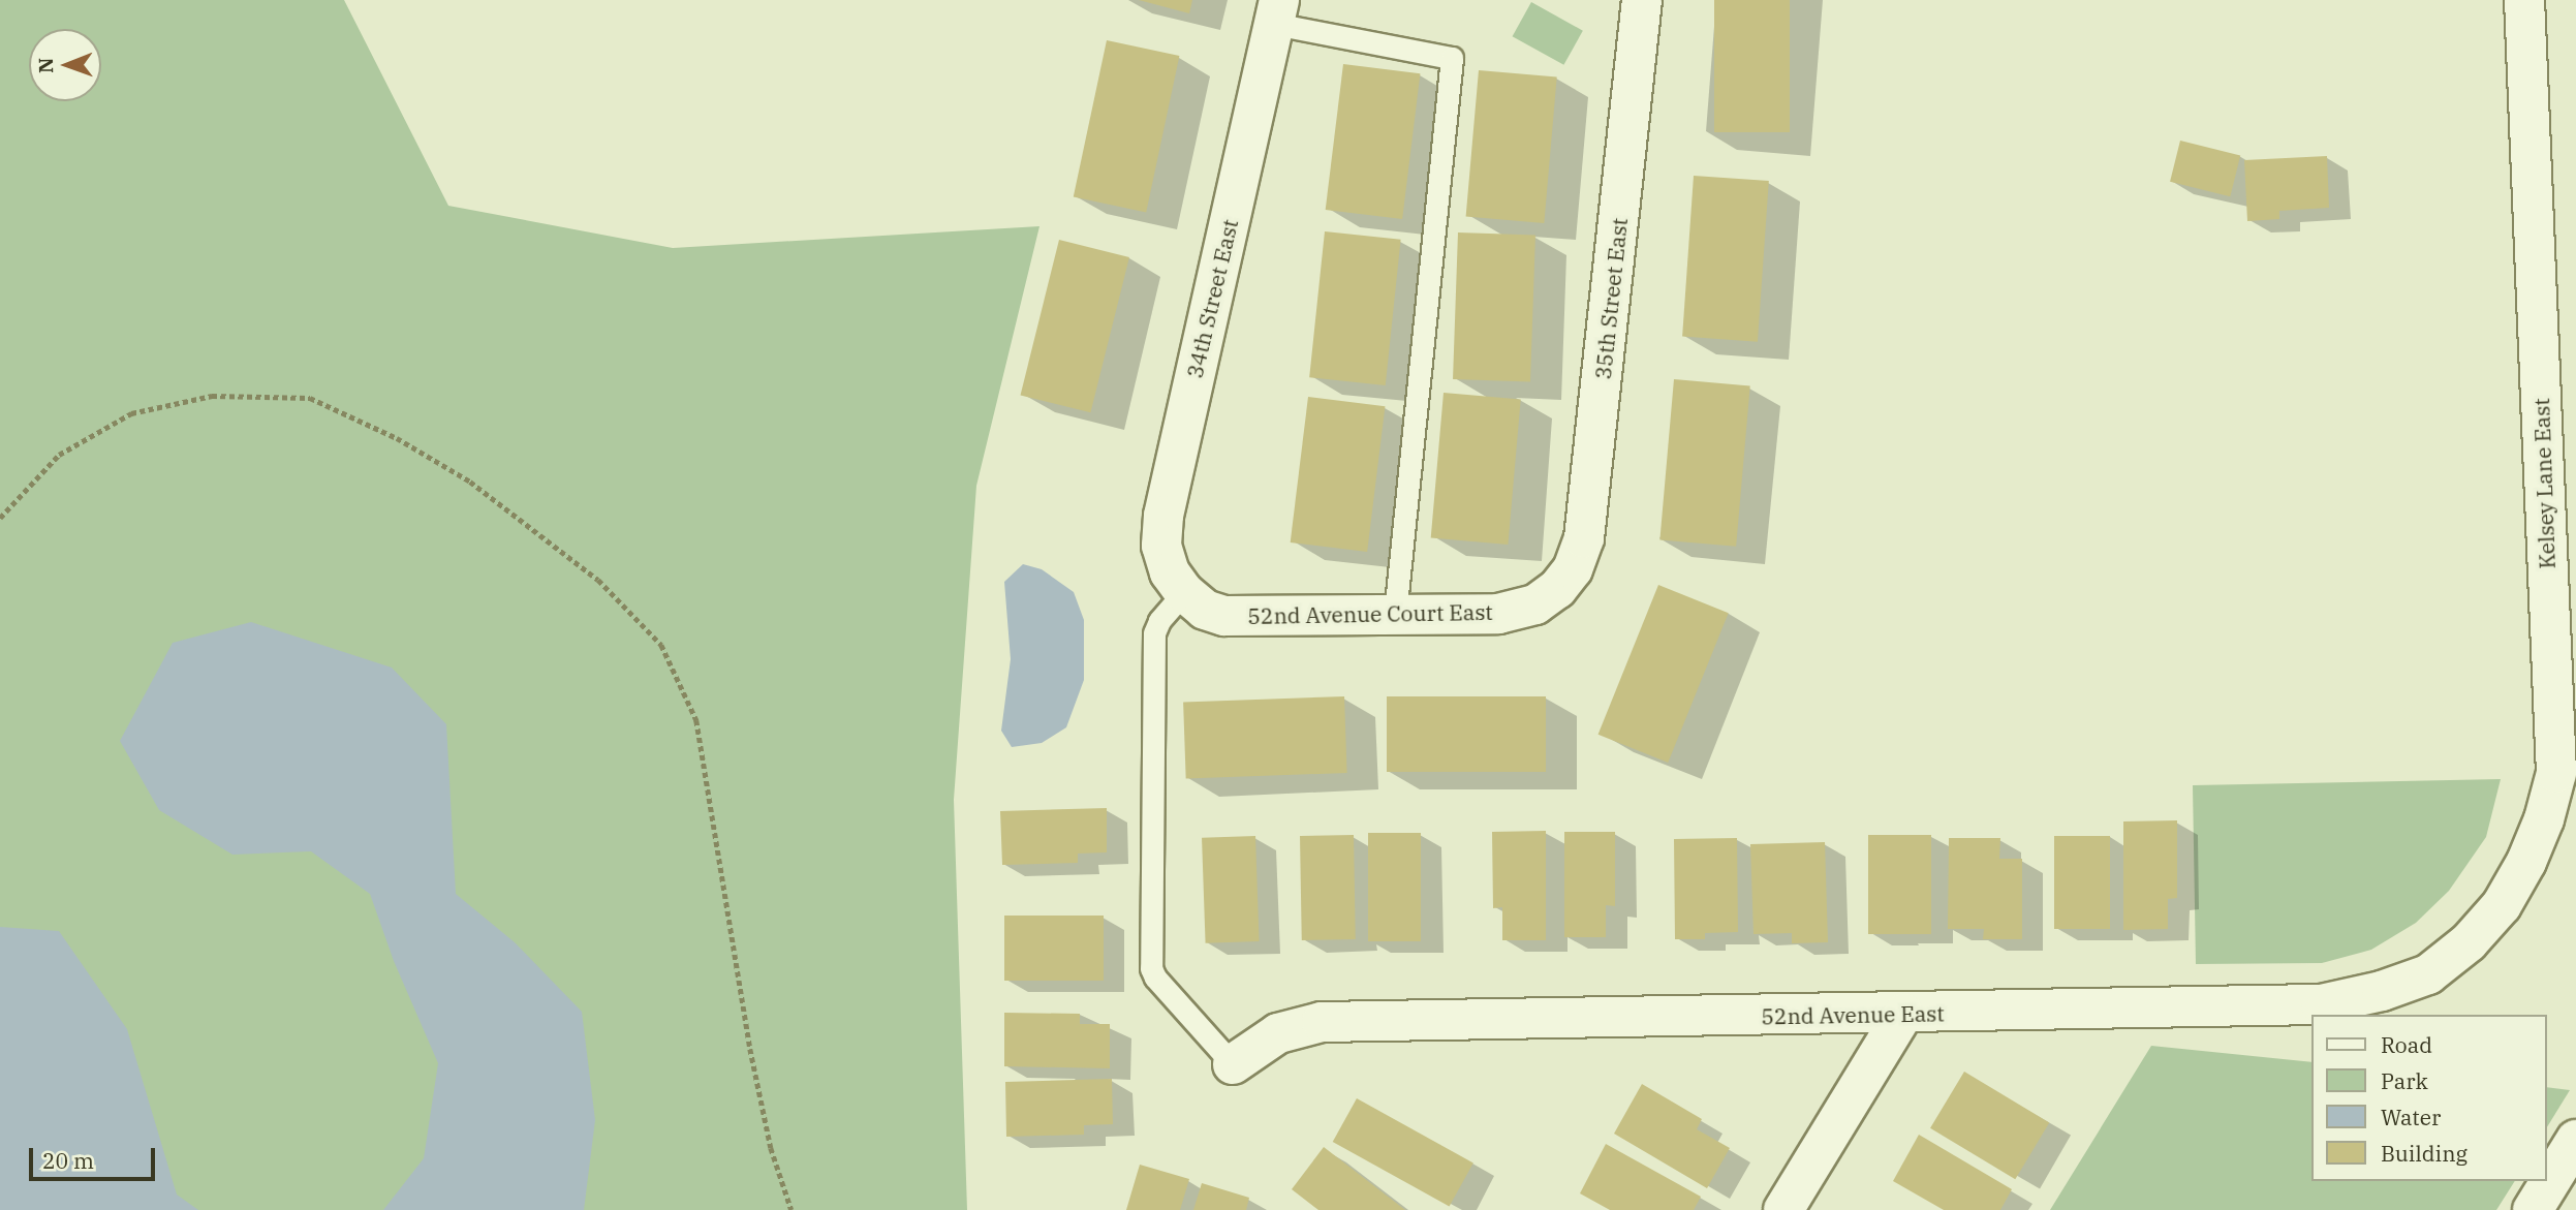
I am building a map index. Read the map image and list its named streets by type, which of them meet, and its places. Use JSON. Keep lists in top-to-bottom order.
{
  "streets": {
    "street": [
      "34th Street East",
      "35th Street East",
      "Kelsey Lane East",
      "52nd Avenue Court East",
      "52nd Avenue East"
    ]
  },
  "crossings": [
    ["34th Street East", "52nd Avenue Court East"],
    ["35th Street East", "52nd Avenue Court East"],
    ["Kelsey Lane East", "52nd Avenue East"]
  ],
  "legend": [
    "Road",
    "Park",
    "Water",
    "Building"
  ],
  "scale_bar": "20 m",
  "north": "left"
}
